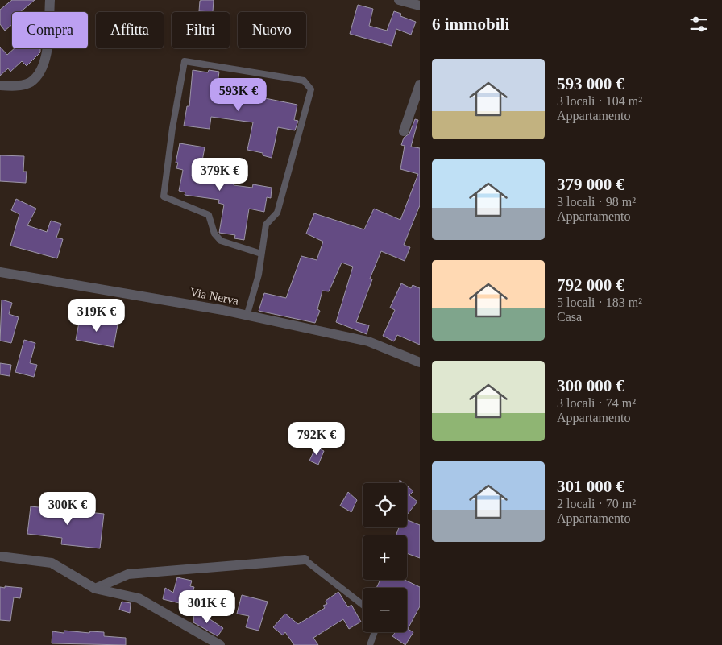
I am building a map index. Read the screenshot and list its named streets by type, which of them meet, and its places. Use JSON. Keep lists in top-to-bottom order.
{
  "streets": {
    "street": ["Via Nerva"]
  },
  "page": {
    "heading": "6 immobili",
    "chip": [
      "Compra",
      "Affitta",
      "Filtri",
      "Nuovo"
    ],
    "list": [
      {
        "name": "593 000 €",
        "note": "3 locali · 104 m² · Appartamento"
      },
      {
        "name": "379 000 €",
        "note": "3 locali · 98 m² · Appartamento"
      },
      {
        "name": "792 000 €",
        "note": "5 locali · 183 m² · Casa"
      },
      {
        "name": "300 000 €",
        "note": "3 locali · 74 m² · Appartamento"
      },
      {
        "name": "301 000 €",
        "note": "2 locali · 70 m² · Appartamento"
      }
    ],
    "price": [
      "593K €",
      "379K €",
      "319K €",
      "792K €",
      "300K €",
      "301K €"
    ],
    "map_buttons": ["+", "−"]
  }
}
